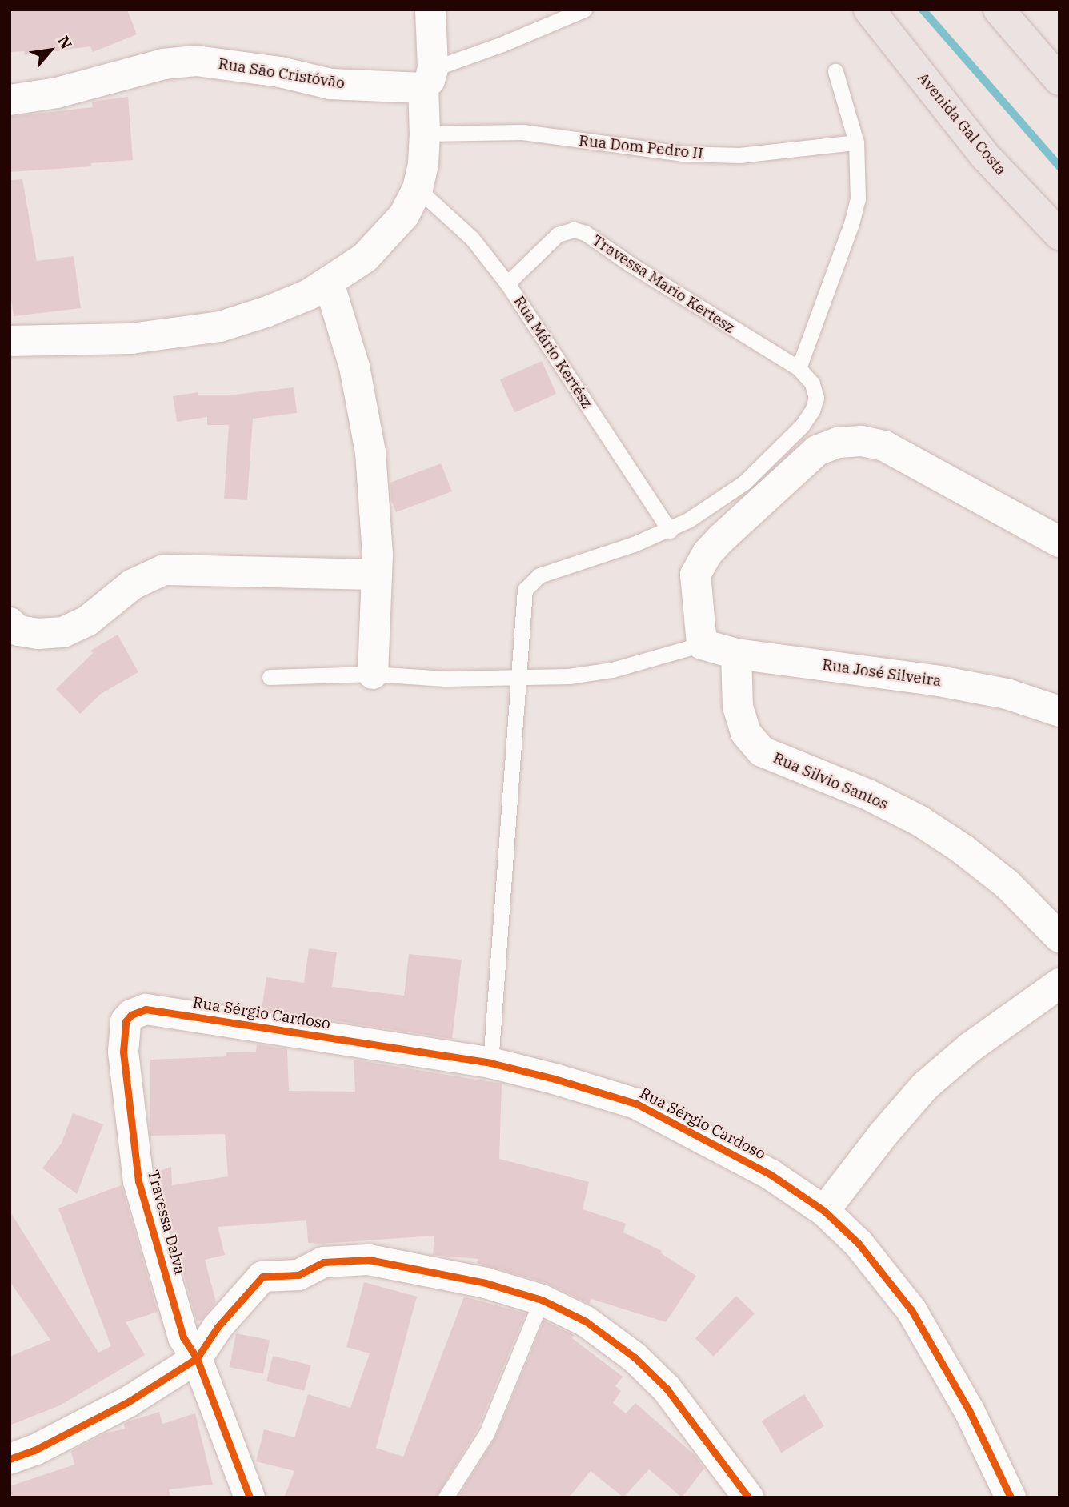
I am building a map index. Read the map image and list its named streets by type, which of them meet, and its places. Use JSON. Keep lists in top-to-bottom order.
{
  "streets": {
    "main road": ["Avenida Gal Costa"],
    "street": [
      "Rua São Cristóvão",
      "Rua José Silveira",
      "Rua Silvio Santos",
      "Rua Sérgio Cardoso",
      "Travessa Dalva"
    ],
    "lane": ["Rua Dom Pedro II", "Travessa Mario Kertesz", "Rua Mário Kertész"]
  },
  "crossings": [
    ["Travessa Mario Kertesz", "Rua Mário Kertész"],
    ["Rua José Silveira", "Rua Silvio Santos"],
    ["Rua Sérgio Cardoso", "Travessa Dalva"]
  ],
  "north": "top right"
}
